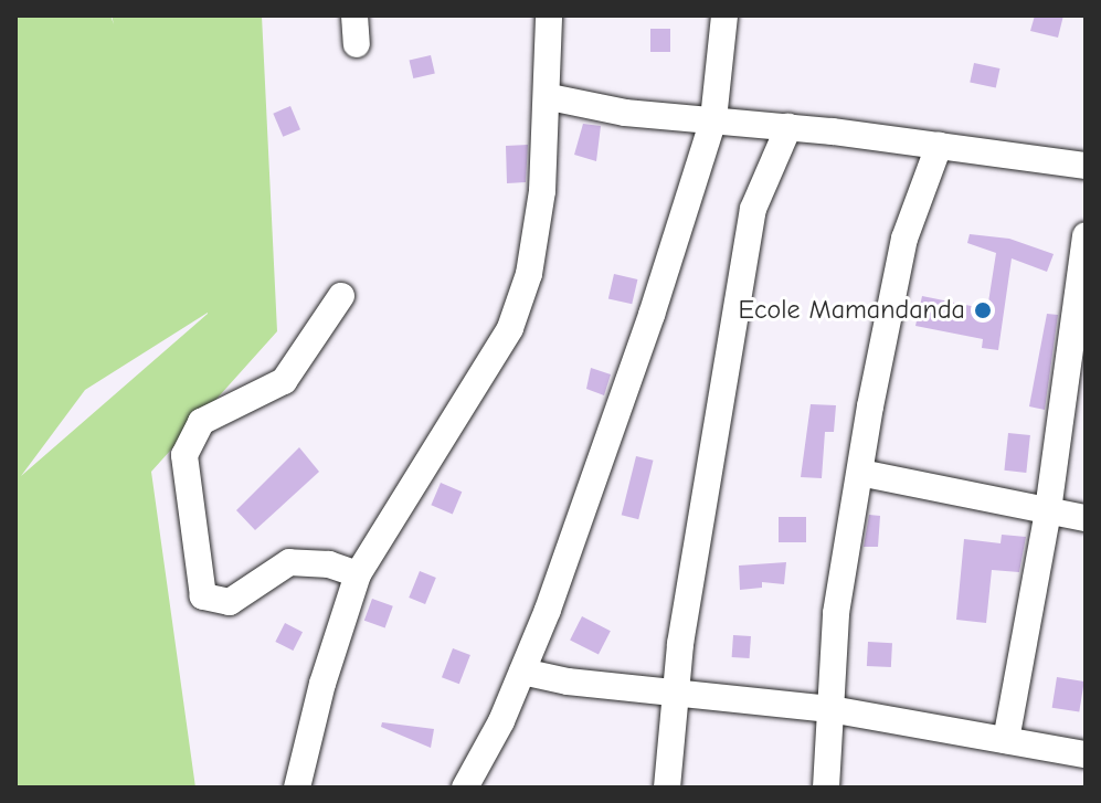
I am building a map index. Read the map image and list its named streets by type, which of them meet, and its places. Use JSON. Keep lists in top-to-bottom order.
{
  "places": ["Ecole Mamandanda"]
}
